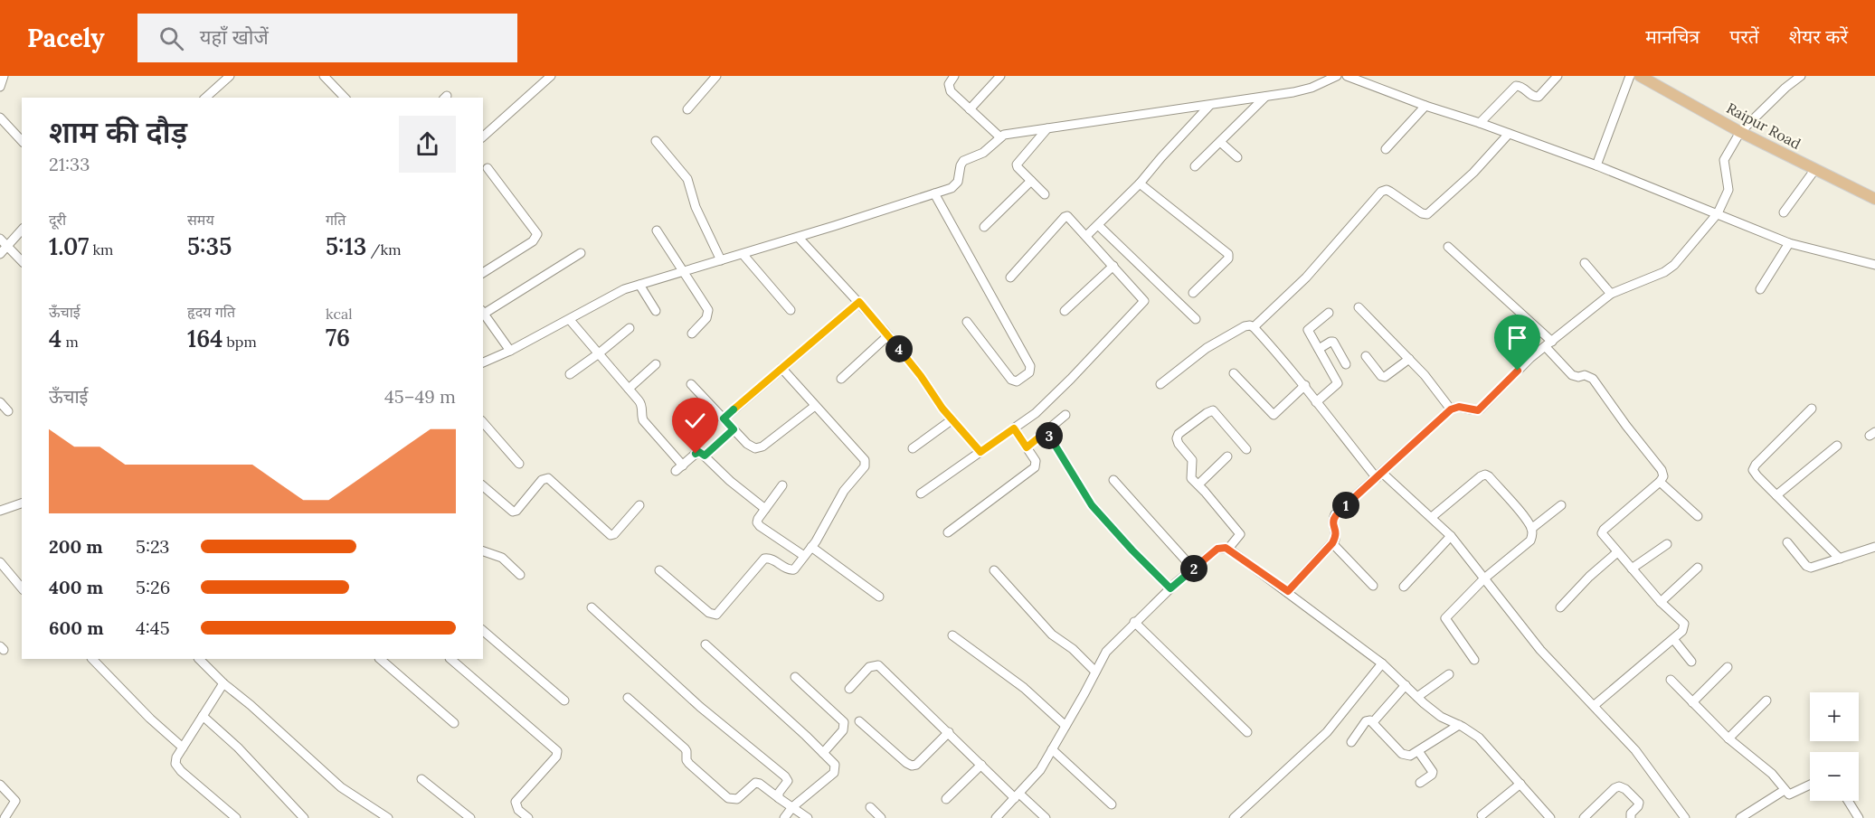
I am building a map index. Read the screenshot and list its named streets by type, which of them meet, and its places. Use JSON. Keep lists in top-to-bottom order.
{
  "streets": {
    "main road": ["Raipur Road"]
  },
  "page": {
    "header": "Pacely",
    "search": "यहाँ खोजें",
    "nav": ["मानचित्र", "परतें", "शेयर करें"],
    "heading": ["शाम की दौड़", "21:33"],
    "stats": [
      ["दूरी", "1.07 km"],
      ["समय", "5:35"],
      ["गति", "5:13 /km"],
      ["ऊँचाई", "4 m"],
      ["हृदय गति", "164 bpm"],
      ["kcal", "76"]
    ],
    "pins": [
      "4",
      "3",
      "1",
      "2"
    ],
    "chart": ["ऊँचाई", "45–49 m"],
    "list": [
      {
        "name": "200 m",
        "note": "5:23"
      },
      {
        "name": "400 m",
        "note": "5:26"
      },
      {
        "name": "600 m",
        "note": "4:45"
      }
    ],
    "map_buttons": ["+", "−"]
  }
}
